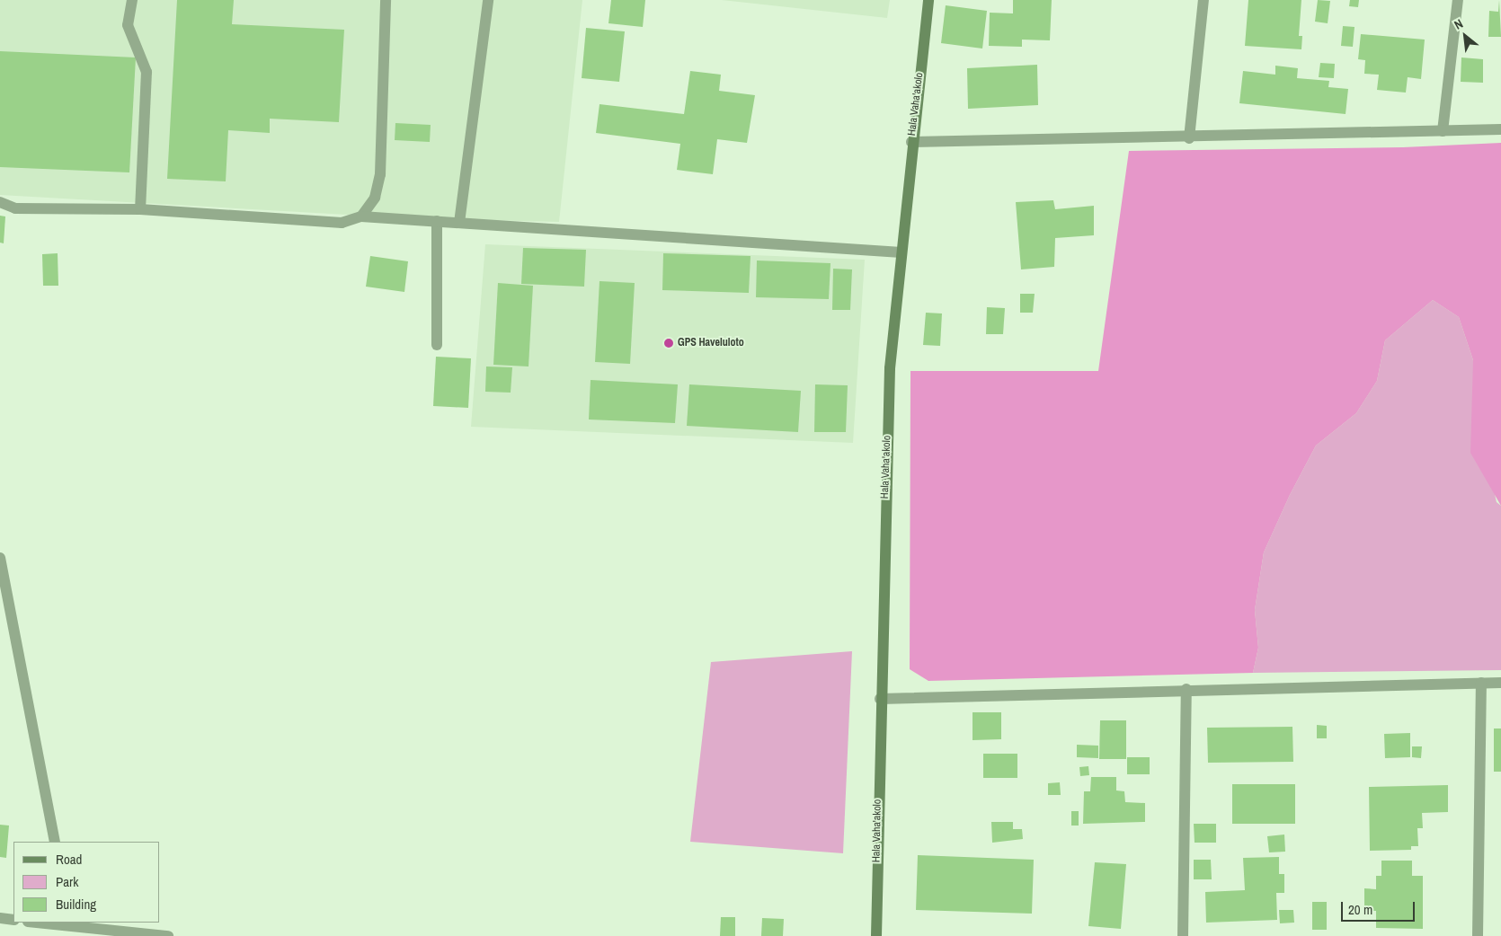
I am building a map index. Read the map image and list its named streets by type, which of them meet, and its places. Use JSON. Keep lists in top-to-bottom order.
{
  "streets": {
    "main road": ["Hala Vaha'akolo"]
  },
  "places": ["GPS Haveluloto"],
  "legend": ["Road", "Park", "Building"],
  "scale_bar": "20 m",
  "north": "top left"
}
